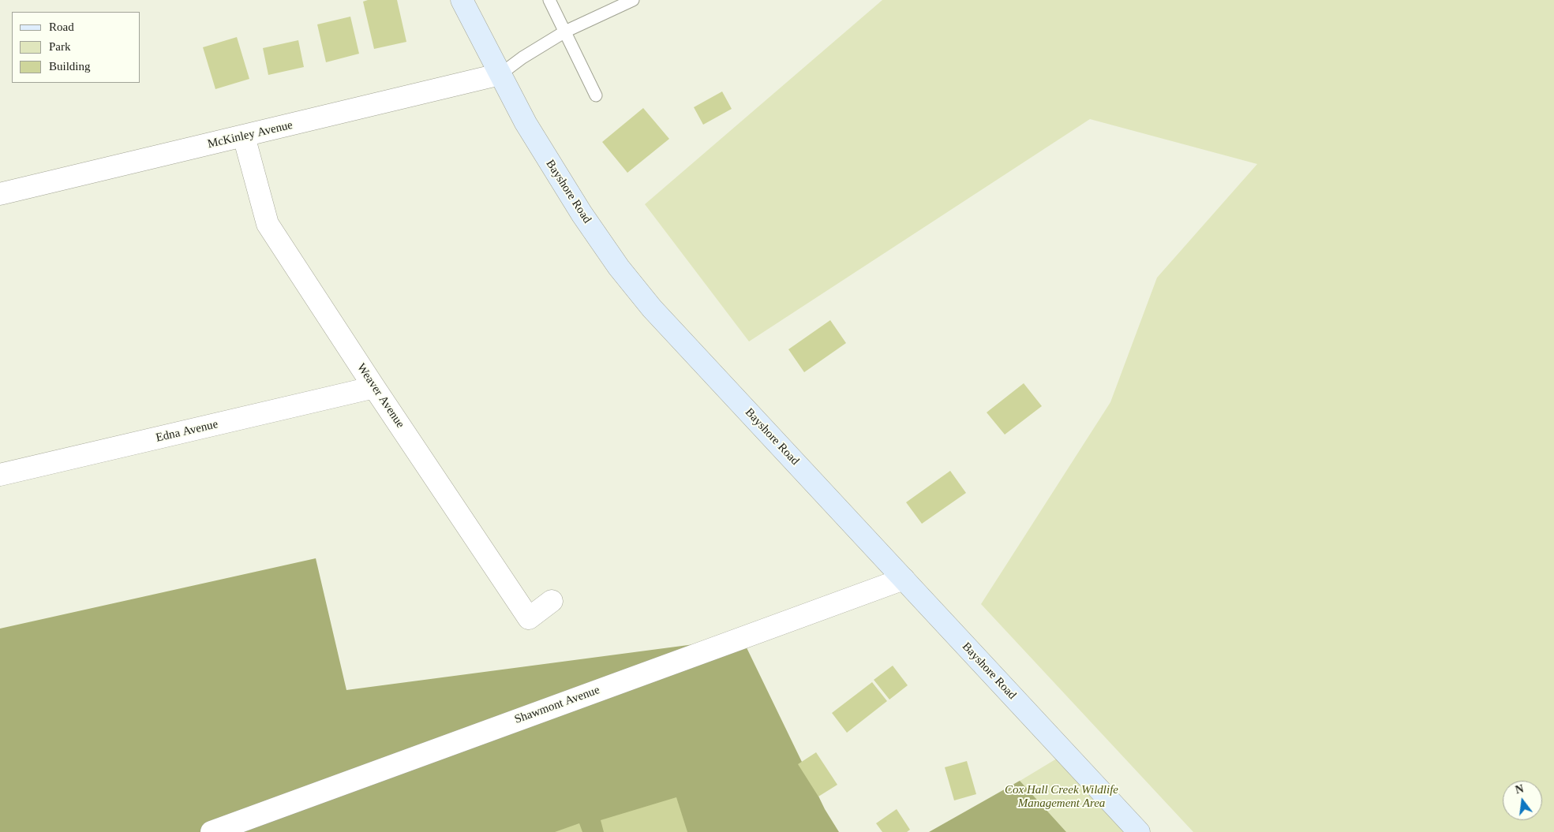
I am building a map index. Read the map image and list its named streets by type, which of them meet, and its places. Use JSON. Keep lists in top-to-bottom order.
{
  "streets": {
    "main road": ["Bayshore Road"],
    "street": [
      "McKinley Avenue",
      "Weaver Avenue",
      "Edna Avenue",
      "Shawmont Avenue"
    ]
  },
  "crossings": [
    ["McKinley Avenue", "Bayshore Road"],
    ["McKinley Avenue", "Weaver Avenue"],
    ["Bayshore Road", "Shawmont Avenue"],
    ["Weaver Avenue", "Edna Avenue"]
  ],
  "parks": ["Cox Hall Creek Wildlife Management Area"],
  "legend": ["Road", "Park", "Building"],
  "north": "top"
}
